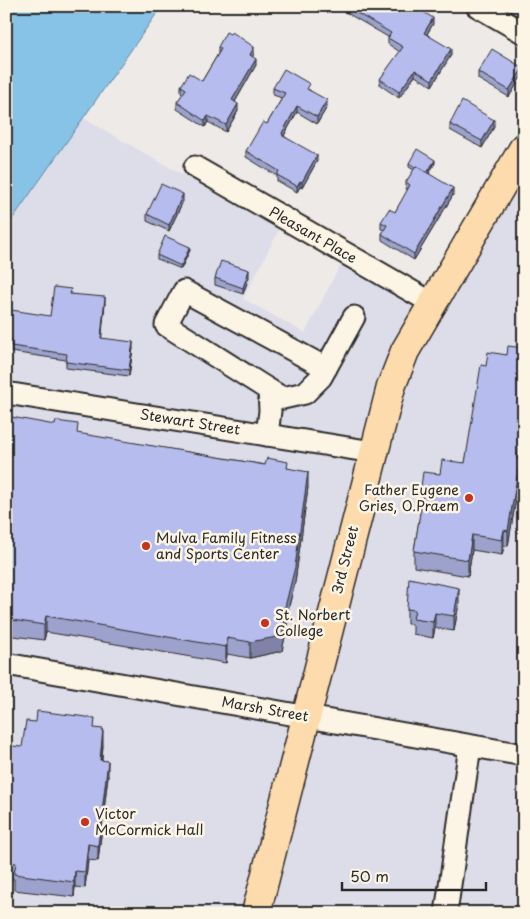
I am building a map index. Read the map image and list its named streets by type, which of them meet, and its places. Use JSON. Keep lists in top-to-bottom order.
{
  "streets": {
    "main road": ["3rd Street"],
    "street": ["Pleasant Place", "Stewart Street", "Marsh Street"]
  },
  "crossings": [
    ["Pleasant Place", "3rd Street"],
    ["Stewart Street", "3rd Street"],
    ["3rd Street", "Marsh Street"]
  ],
  "places": [
    "Father Eugene Gries, O.Praem",
    "Mulva Family Fitness and Sports Center",
    "St. Norbert College",
    "Victor McCormick Hall"
  ],
  "scale_bar": "50 m"
}
